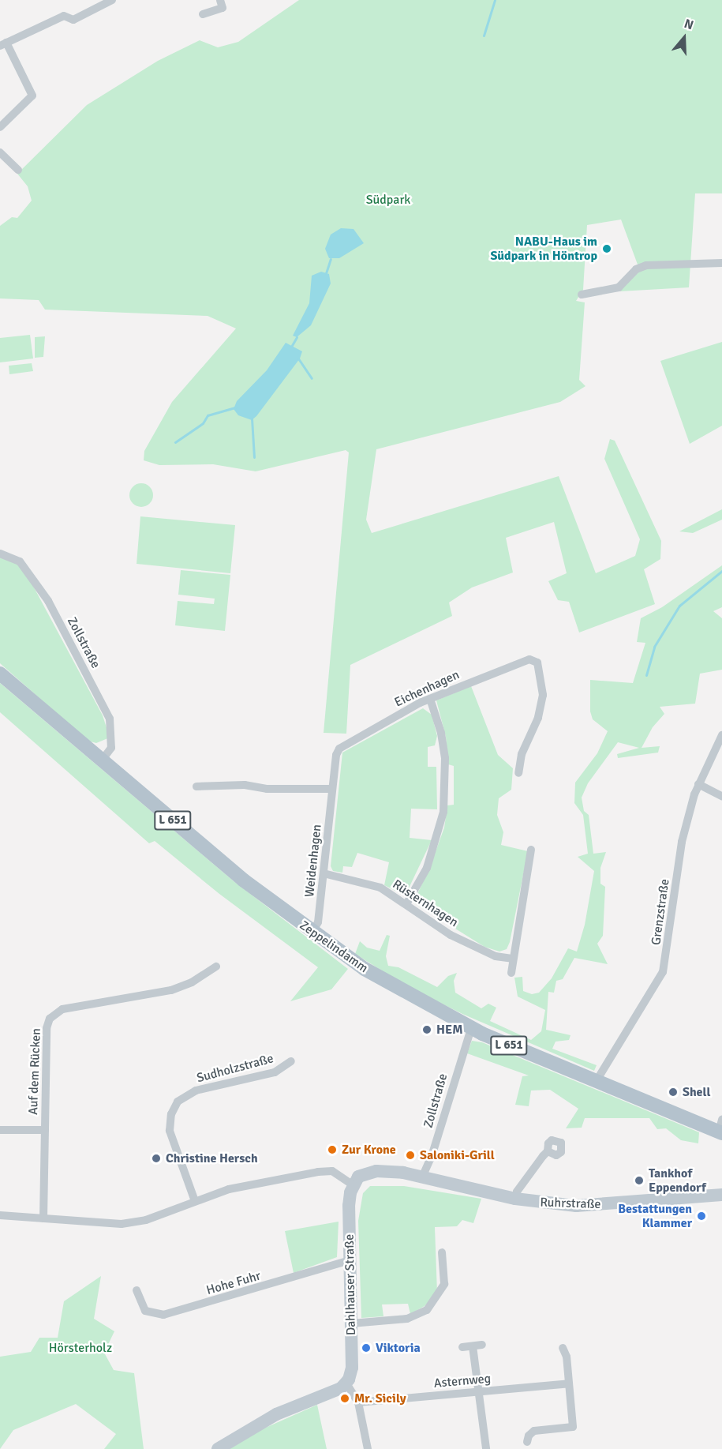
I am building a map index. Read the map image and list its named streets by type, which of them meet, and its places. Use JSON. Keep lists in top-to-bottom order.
{
  "streets": {
    "main road": ["L 651", "Zeppelindamm"],
    "street": [
      "Zollstraße",
      "Eichenhagen",
      "Weidenhagen",
      "Rüsternhagen",
      "Grenzstraße",
      "Sudholzstraße",
      "Auf dem Rücken",
      "Ruhrstraße",
      "Hohe Fuhr",
      "Dahlhauser Straße",
      "Asternweg"
    ]
  },
  "crossings": [
    ["Zollstraße", "Zeppelindamm"],
    ["Zollstraße", "Ruhrstraße"],
    ["Eichenhagen", "Weidenhagen"],
    ["Weidenhagen", "Rüsternhagen"],
    ["Weidenhagen", "Zeppelindamm"],
    ["Grenzstraße", "Zeppelindamm"],
    ["Ruhrstraße", "Dahlhauser Straße"],
    ["Hohe Fuhr", "Dahlhauser Straße"]
  ],
  "parks": ["Südpark", "Hörsterholz"],
  "places": [
    "NABU-Haus im Südpark in Höntrop",
    "HEM",
    "Shell",
    "Zur Krone",
    "Saloniki-Grill",
    "Christine Hersch",
    "Tankhof Eppendorf",
    "Bestattungen Klammer",
    "Viktoria",
    "Mr. Sicily"
  ],
  "north": "top"
}
